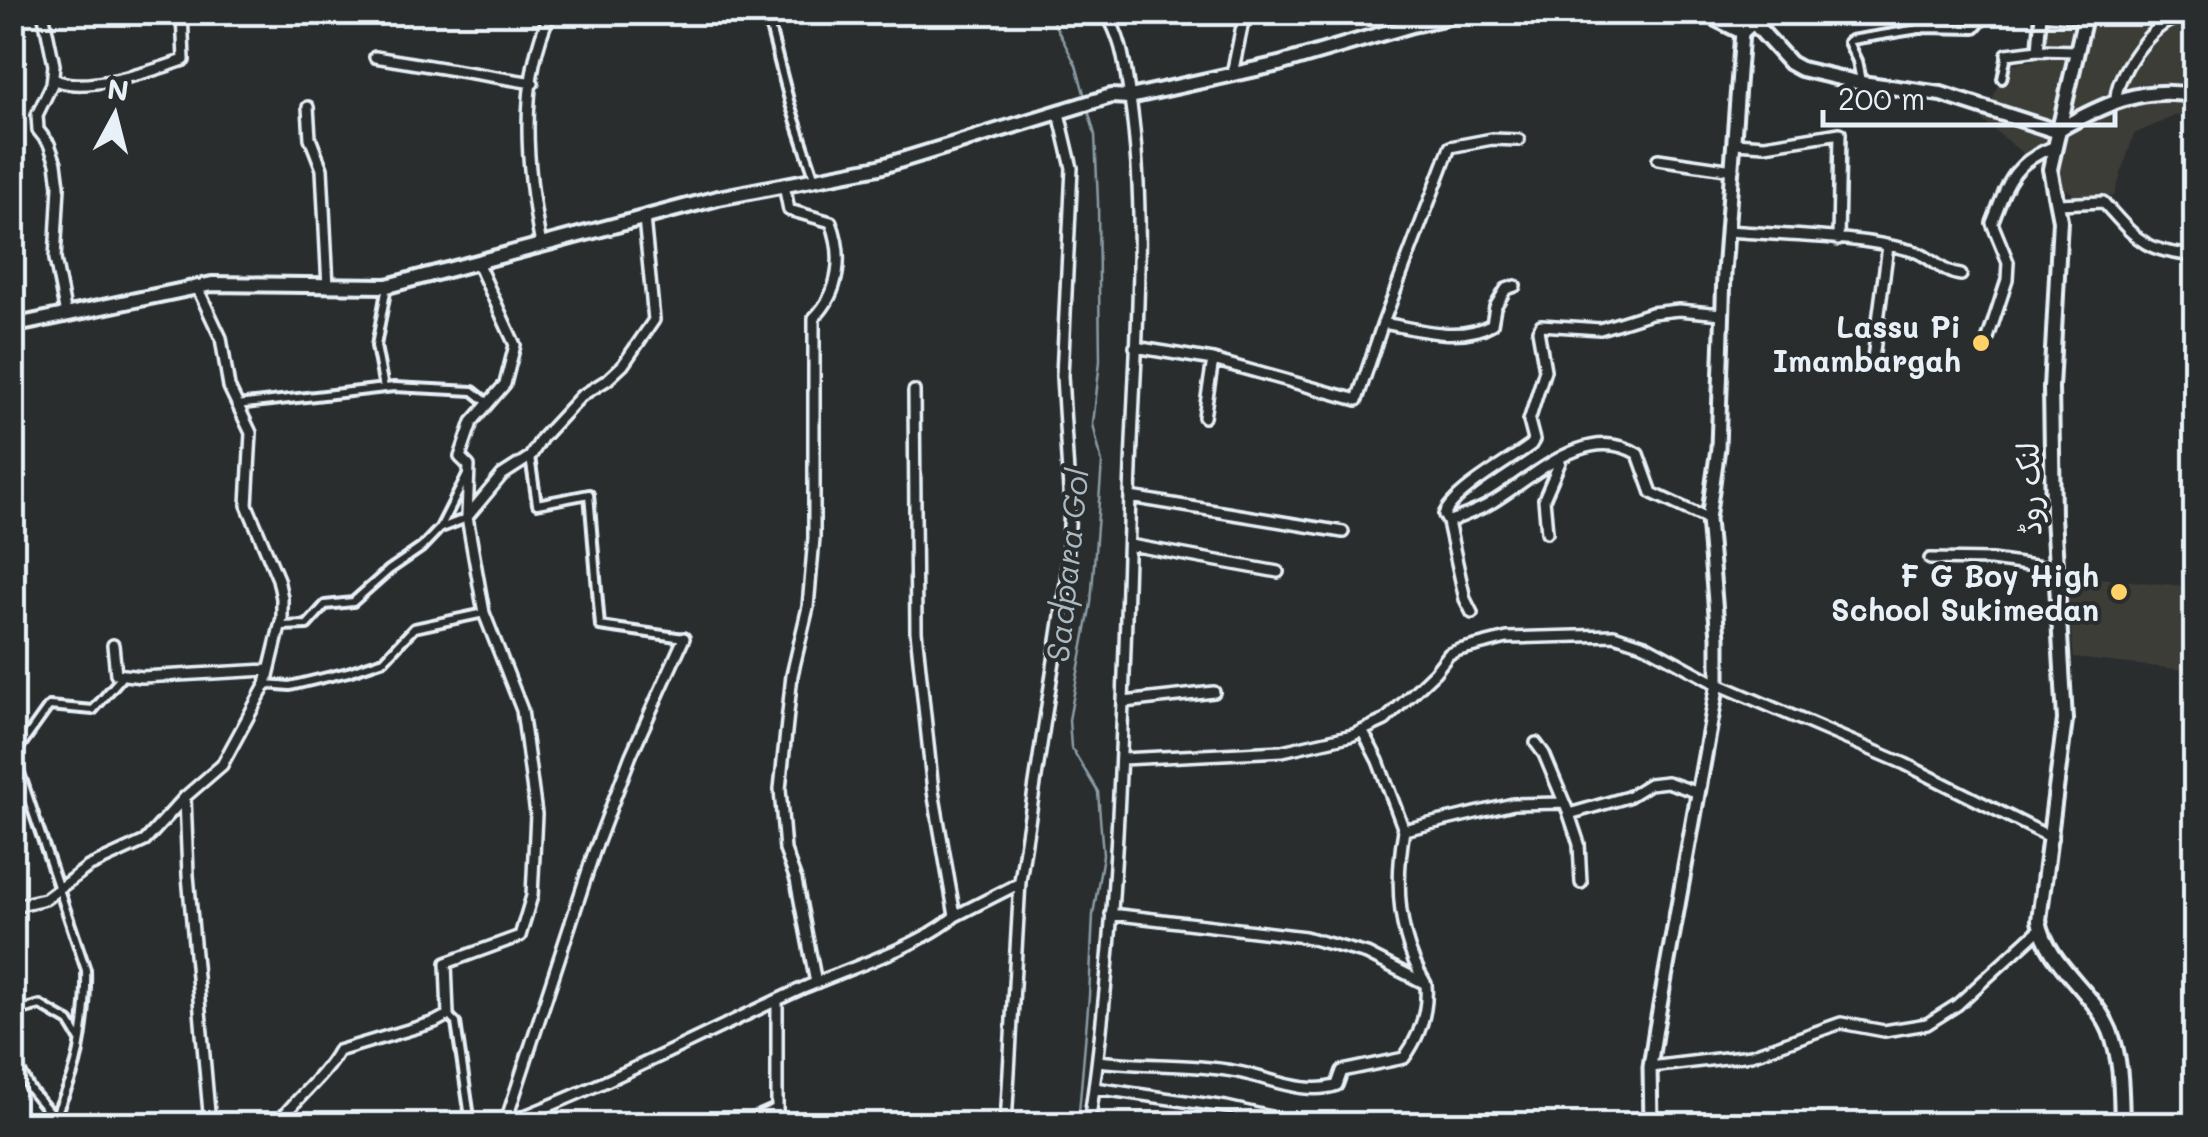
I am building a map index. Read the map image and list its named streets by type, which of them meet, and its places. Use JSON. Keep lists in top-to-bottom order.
{
  "streets": {
    "main road": ["لنک روڈ"]
  },
  "water": ["Sadpara Gol"],
  "places": ["Lassu Pi Imambargah", "F G Boy High School Sukimedan"],
  "scale_bar": "200 m",
  "north": "top"
}
